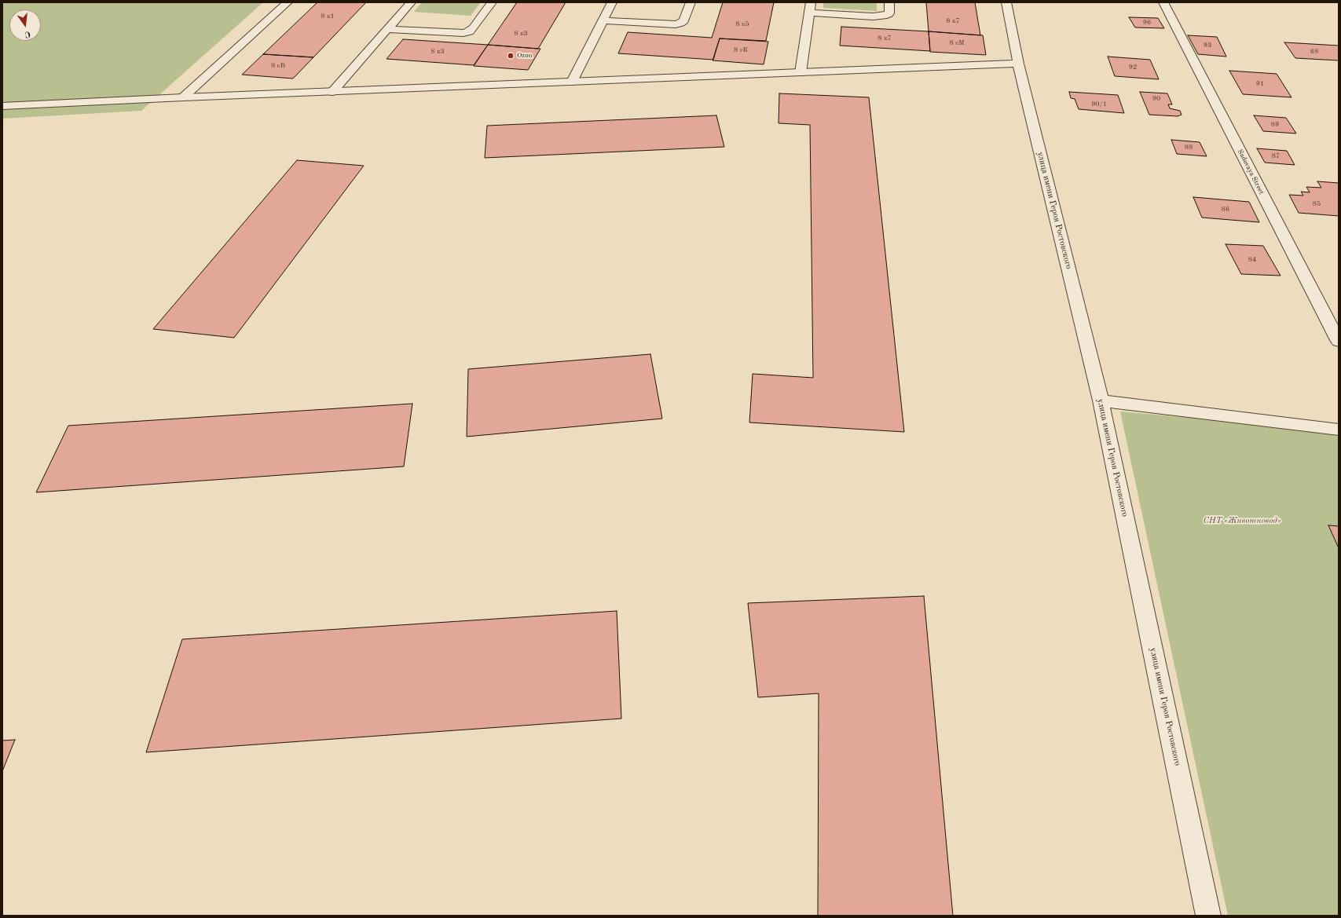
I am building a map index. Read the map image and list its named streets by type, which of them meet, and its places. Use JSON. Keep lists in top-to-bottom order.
{
  "streets": {
    "street": ["Sadovaya Street", "улица имени Героя Ростовского"]
  },
  "parks": ["СНТ «Животновод»"],
  "places": ["Ozon"],
  "house_numbers": [
    "8 к1",
    "8 к7",
    "96",
    "8 к5",
    "8 к3",
    "8 к7",
    "8 сМ",
    "93",
    "8 сК",
    "8 к3",
    "68",
    "8 сВ",
    "92",
    "91",
    "90",
    "90/1",
    "89",
    "88",
    "87",
    "85",
    "86",
    "84"
  ],
  "north": "bottom"
}
